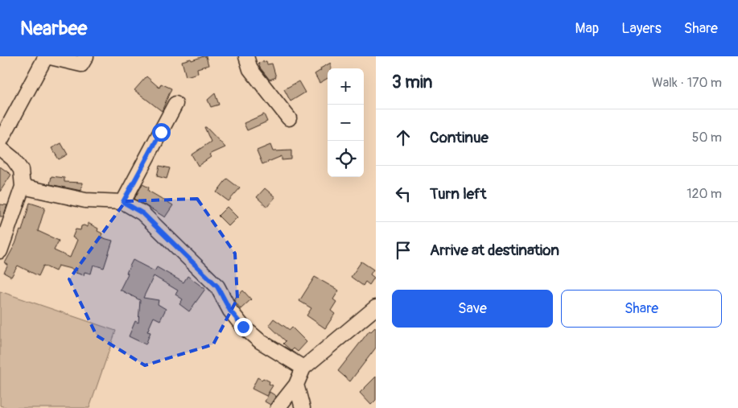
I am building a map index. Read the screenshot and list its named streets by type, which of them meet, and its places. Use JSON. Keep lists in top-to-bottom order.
{
  "page": {
    "header": "Nearbee",
    "nav": ["Map", "Layers", "Share"],
    "heading": ["3 min", "Walk · 170 m"],
    "map_buttons": ["+", "−"],
    "list": [
      ["Continue", "50 m"],
      ["Turn left", "120 m"],
      "Arrive at destination"
    ],
    "buttons": ["Save", "Share"]
  }
}
